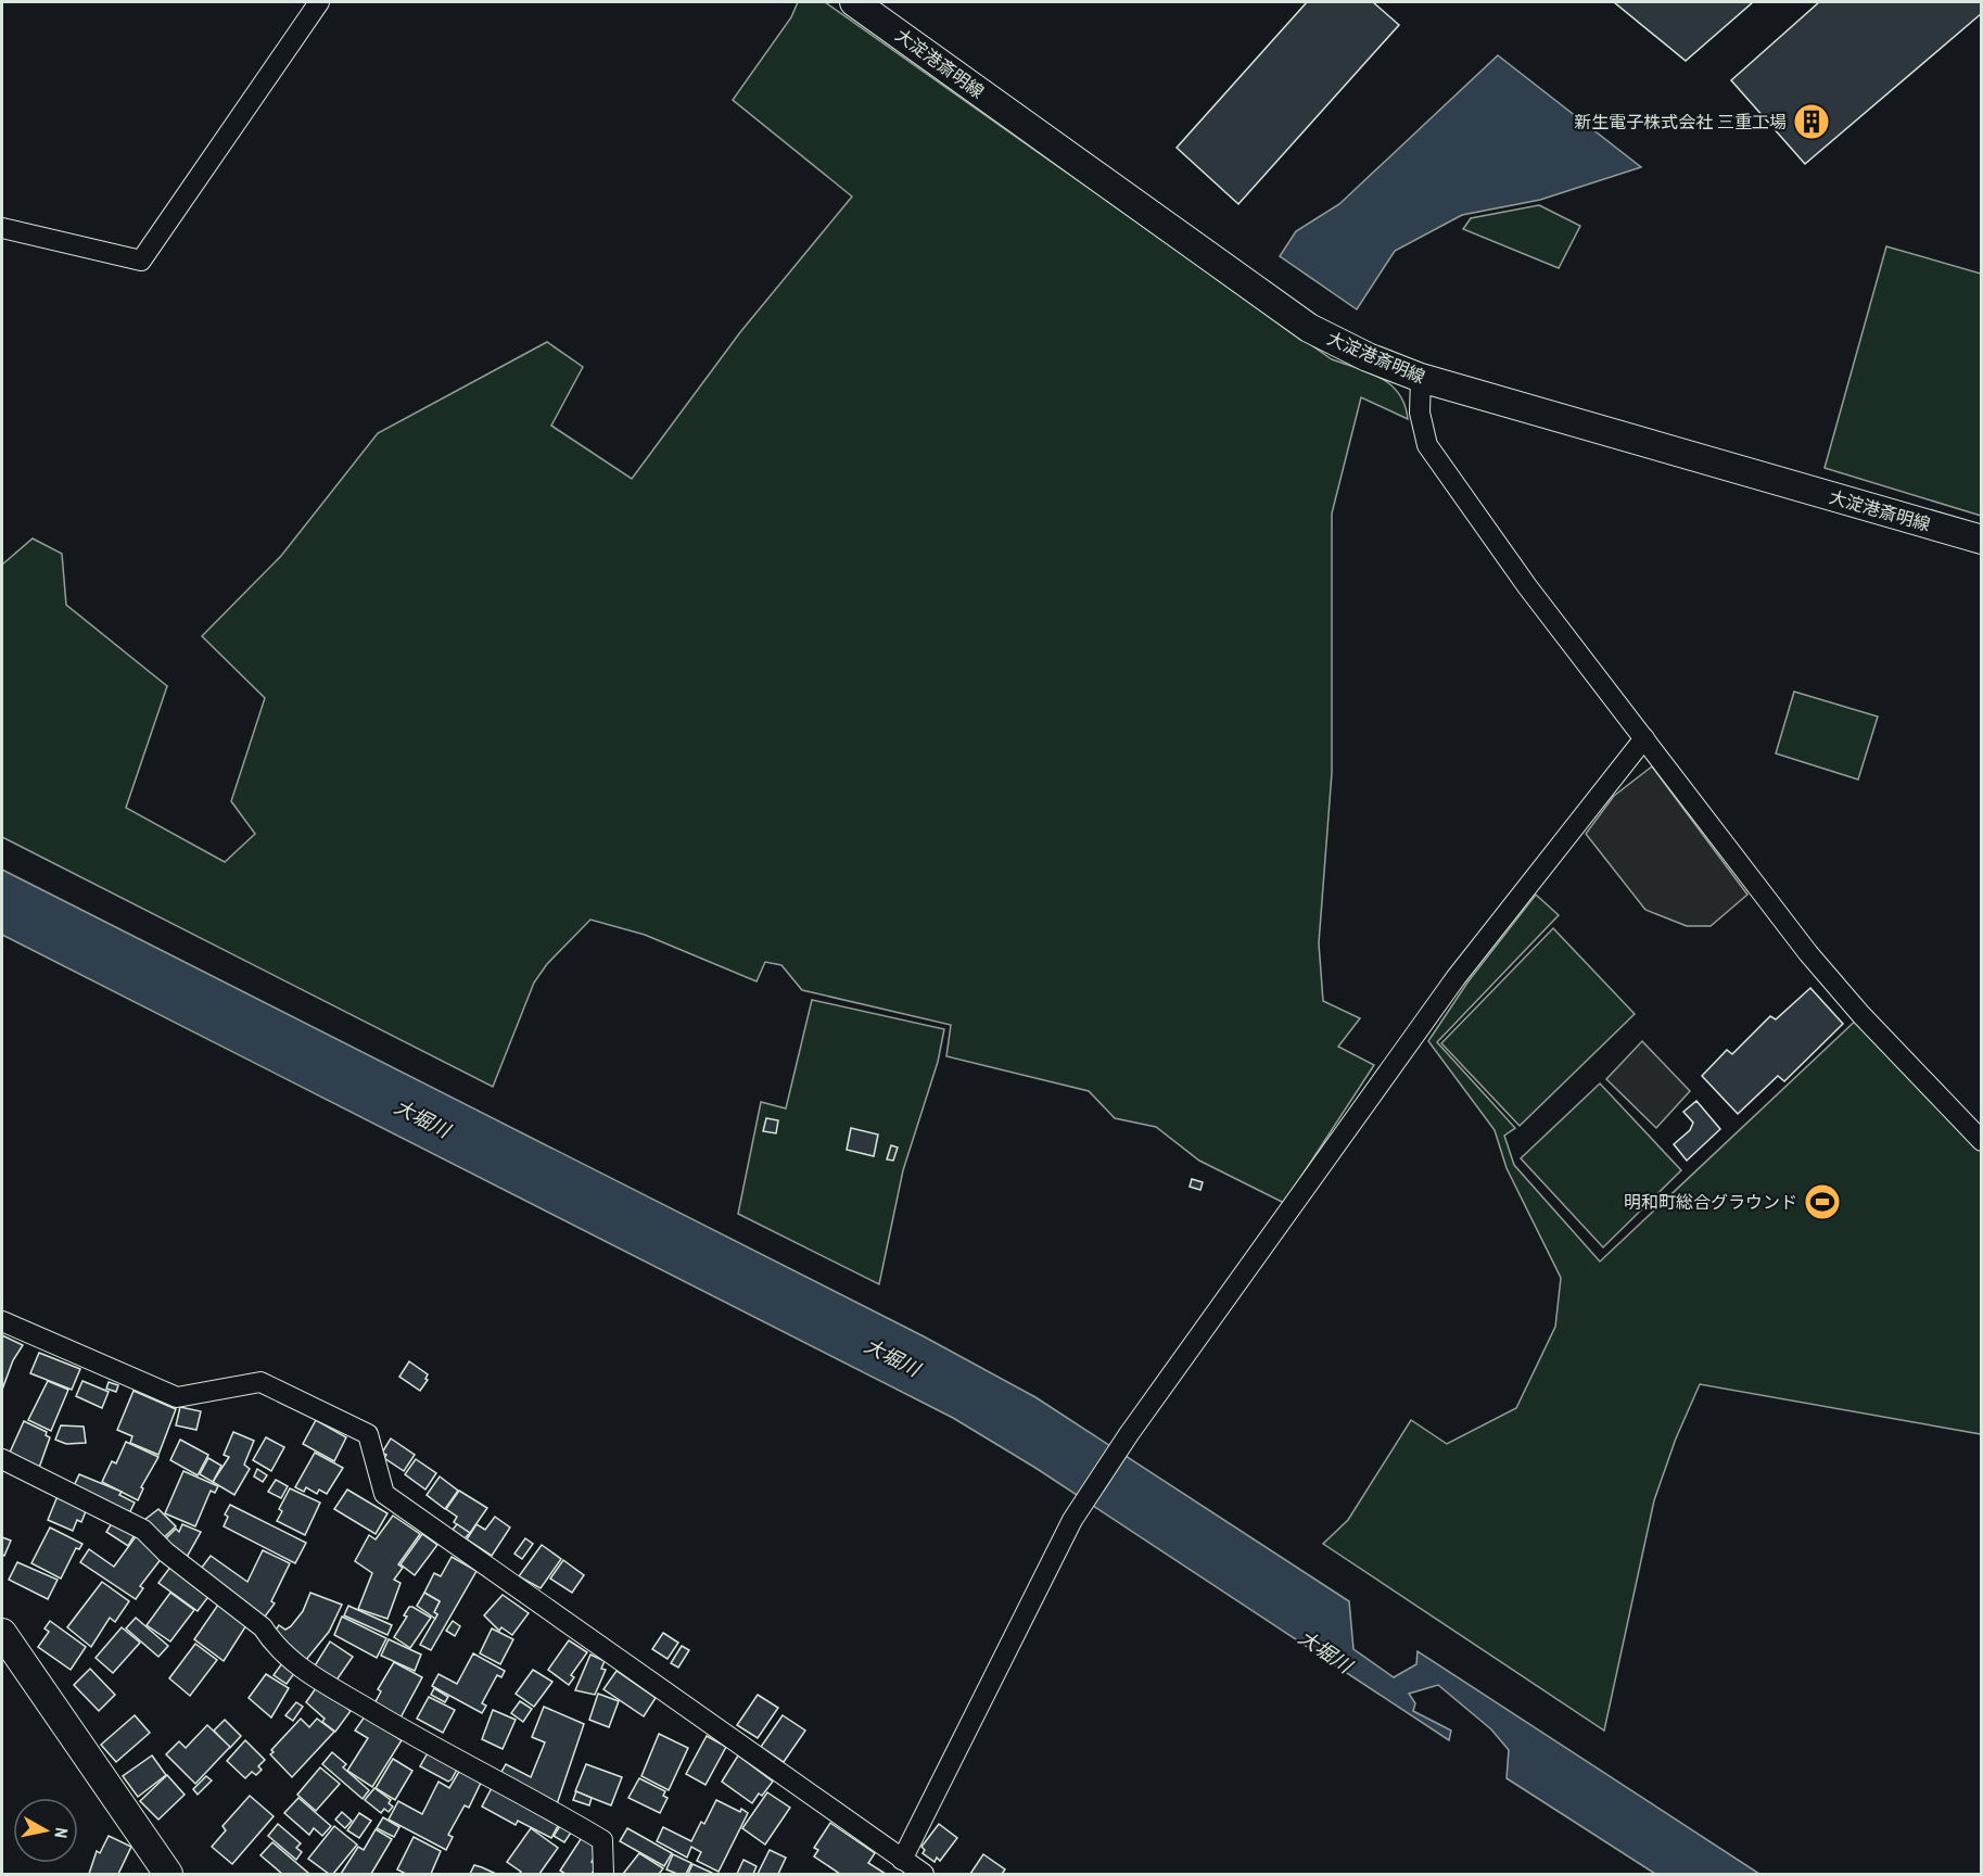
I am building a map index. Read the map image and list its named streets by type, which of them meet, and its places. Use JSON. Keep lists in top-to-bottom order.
{
  "streets": {
    "main road": ["大淀港斎明線"]
  },
  "water": ["大堀川"],
  "places": {
    "building": ["新生電子株式会社 三重工場"],
    "sports": ["明和町総合グラウンド"]
  },
  "north": "right"
}
